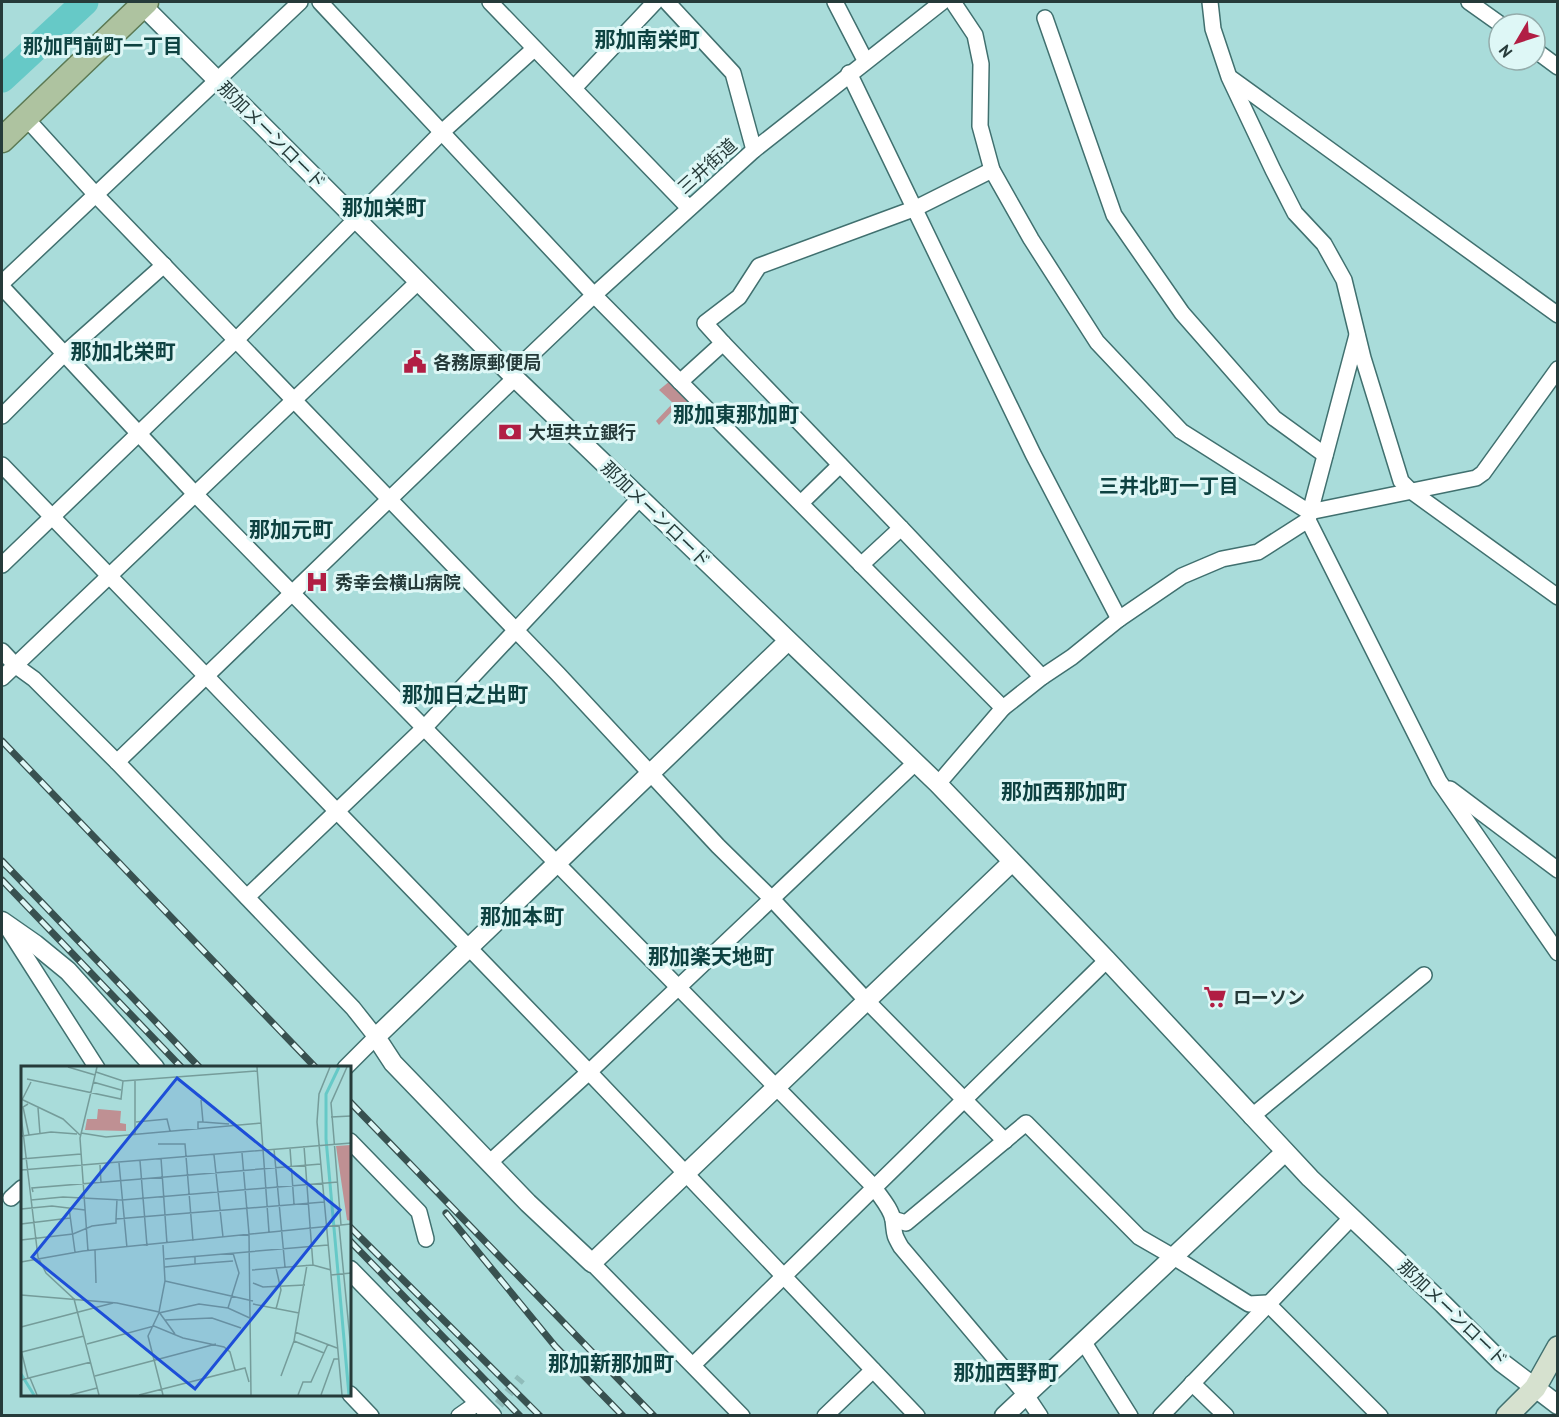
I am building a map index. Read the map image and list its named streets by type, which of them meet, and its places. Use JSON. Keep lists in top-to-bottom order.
{
  "streets": {
    "street": ["那加メーンロード", "三井街道"]
  },
  "crossings": [
    ["那加メーンロード", "三井街道"]
  ],
  "districts": [
    "那加南栄町",
    "那加門前町一丁目",
    "那加栄町",
    "那加北栄町",
    "那加東那加町",
    "三井北町一丁目",
    "那加元町",
    "那加日之出町",
    "那加西那加町",
    "那加本町",
    "那加楽天地町",
    "那加新那加町",
    "那加西野町"
  ],
  "places": {
    "public building": ["各務原郵便局"],
    "bank": ["大垣共立銀行"],
    "hospital": ["秀幸会横山病院"],
    "supermarket": ["ローソン"]
  },
  "north": "bottom left"
}
